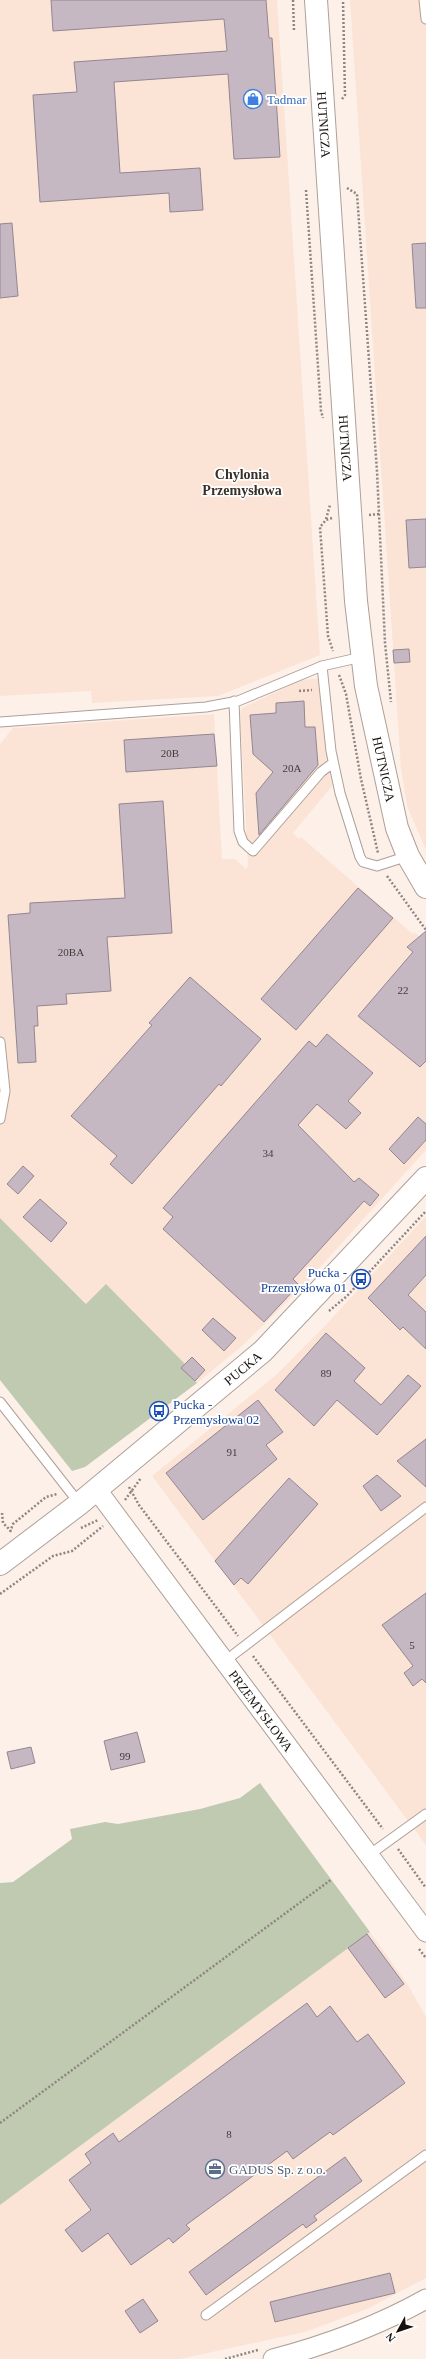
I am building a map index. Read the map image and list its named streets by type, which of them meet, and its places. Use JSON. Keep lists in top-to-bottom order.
{
  "streets": {
    "main road": ["HUTNICZA", "PUCKA"],
    "street": ["PRZEMYSŁOWA"]
  },
  "crossings": [
    ["PUCKA", "PRZEMYSŁOWA"]
  ],
  "districts": ["Chylonia Przemysłowa"],
  "places": {
    "shop": ["Tadmar"],
    "bus stop": ["Pucka - Przemysłowa 01", "Pucka - Przemysłowa 02"],
    "office": ["GADUS Sp. z o.o."]
  },
  "house_numbers": [
    "20B",
    "20A",
    "20BA",
    "22",
    "34",
    "89",
    "91",
    "5",
    "99",
    "8"
  ],
  "north": "bottom left"
}
